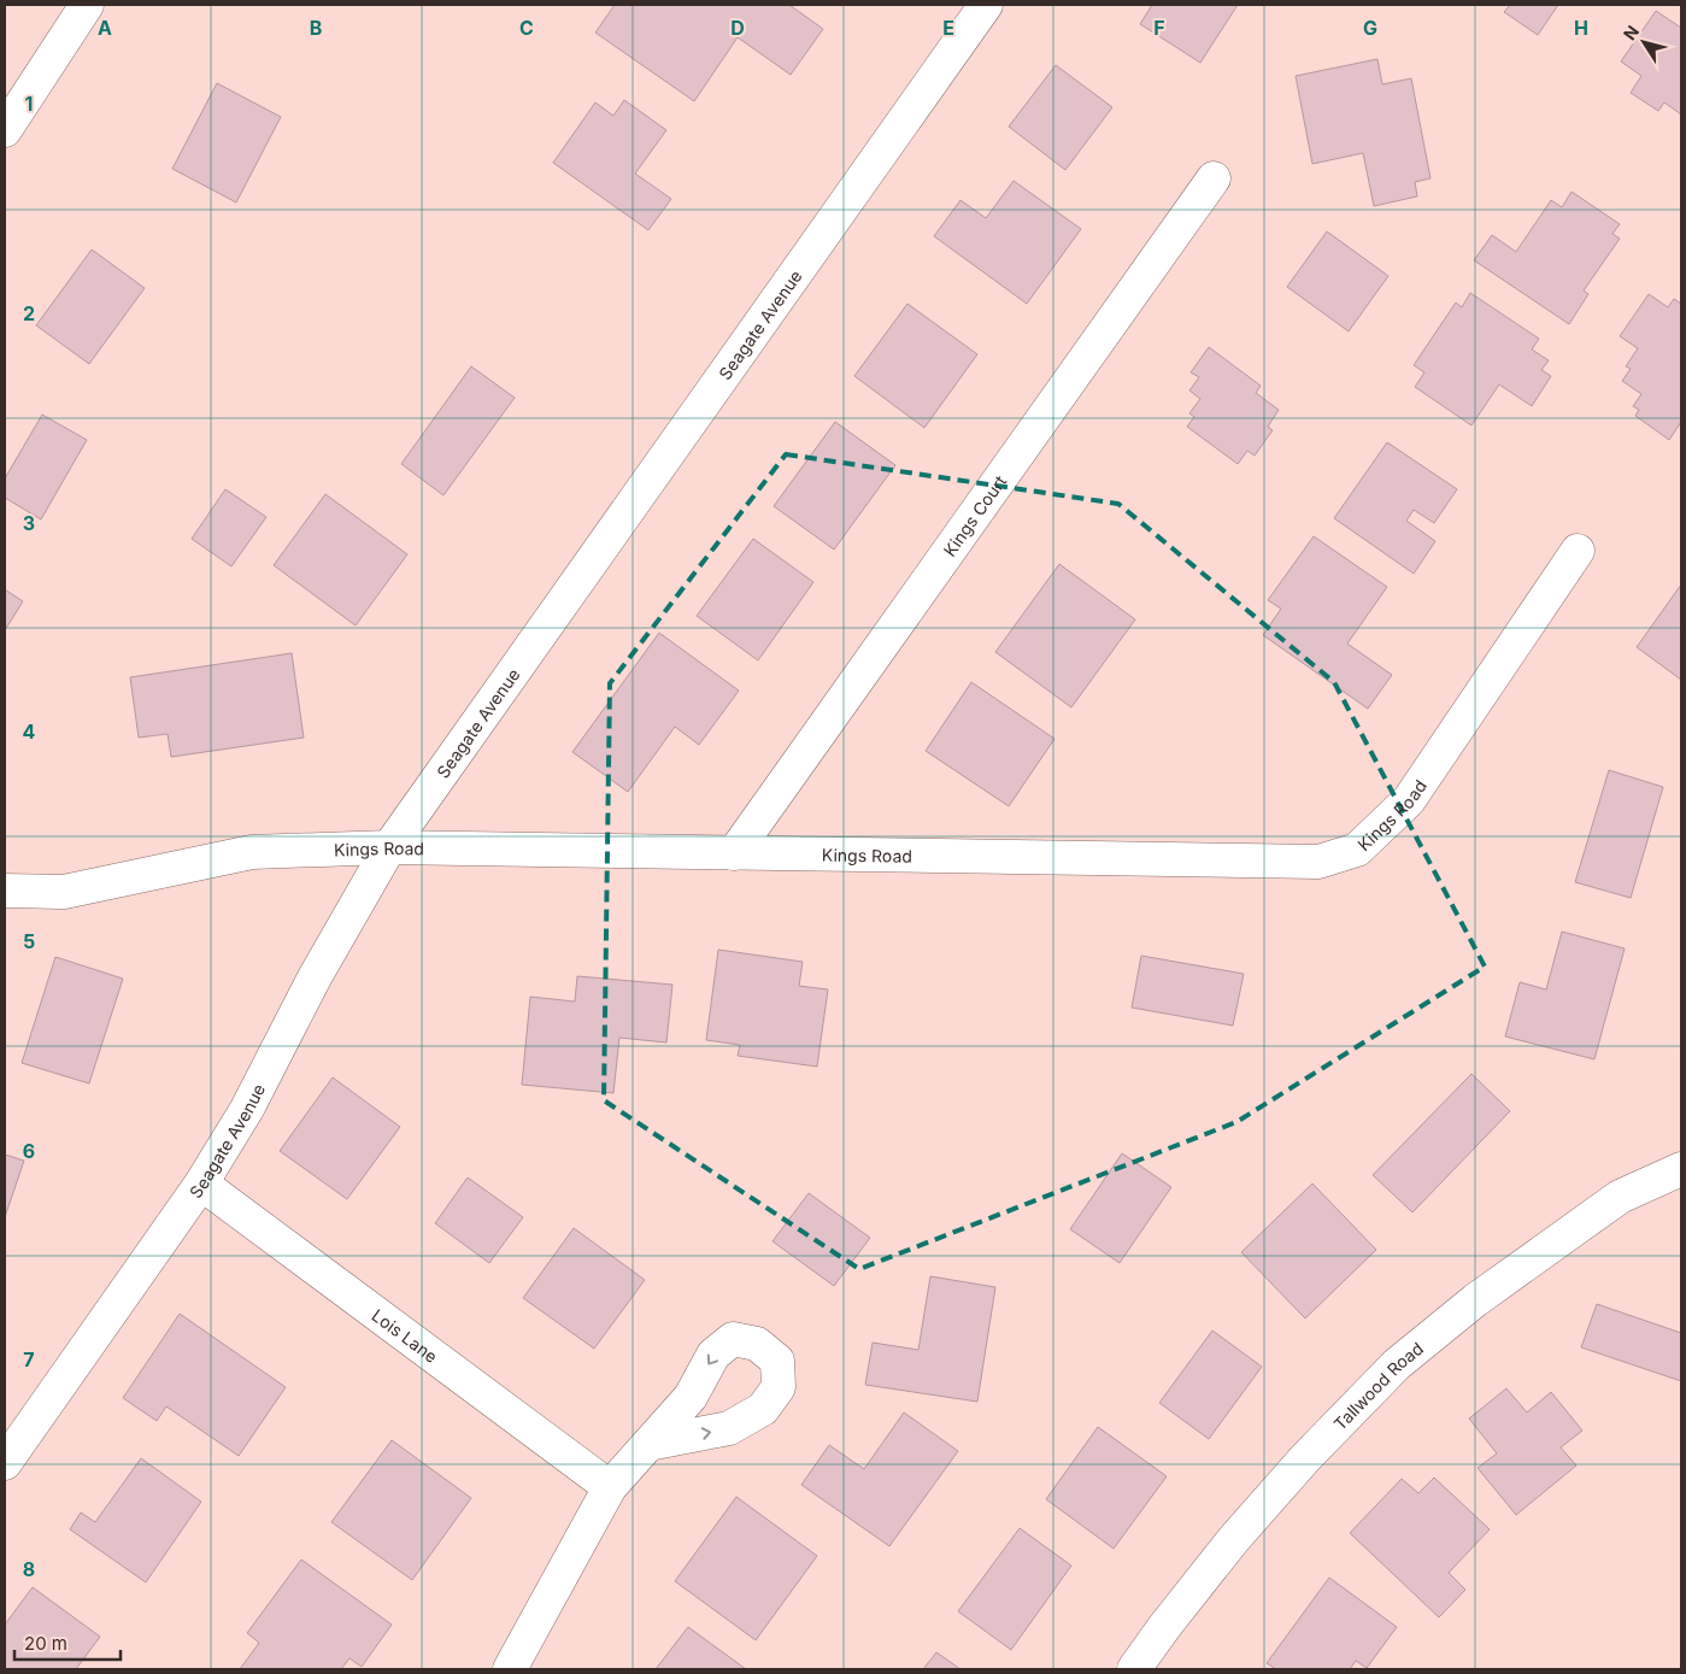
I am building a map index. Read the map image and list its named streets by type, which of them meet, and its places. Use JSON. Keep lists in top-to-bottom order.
{
  "streets": {
    "street": [
      "Seagate Avenue",
      "Kings Court",
      "Kings Road",
      "Lois Lane",
      "Tallwood Road"
    ]
  },
  "crossings": [
    ["Seagate Avenue", "Kings Road"],
    ["Seagate Avenue", "Lois Lane"],
    ["Kings Court", "Kings Road"]
  ],
  "scale_bar": "20 m",
  "north": "top left",
  "grid": {
    "columns": [
      "A",
      "B",
      "C",
      "D",
      "E",
      "F",
      "G",
      "H"
    ],
    "rows": [
      "1",
      "2",
      "3",
      "4",
      "5",
      "6",
      "7",
      "8"
    ]
  }
}
